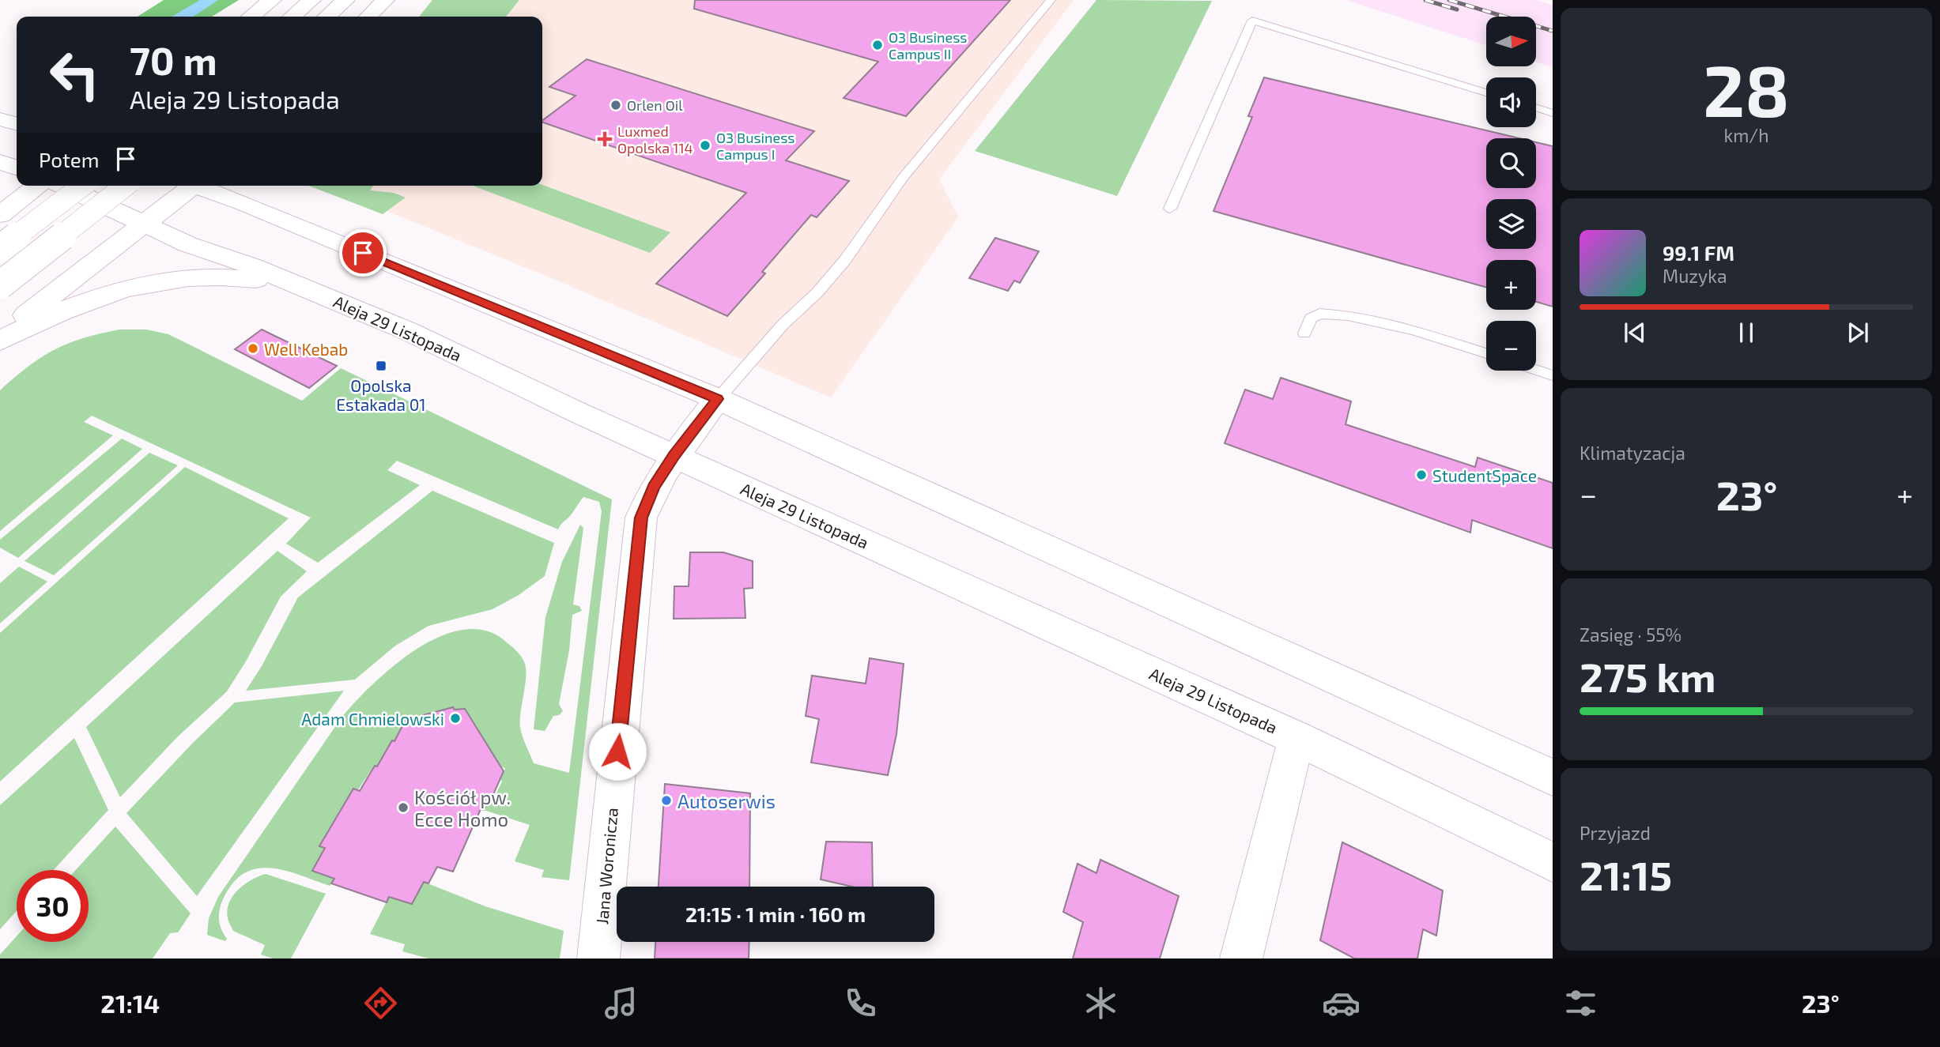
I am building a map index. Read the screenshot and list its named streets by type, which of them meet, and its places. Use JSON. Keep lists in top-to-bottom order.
{
  "streets": {
    "main road": ["Aleja 29 Listopada", "Jana Woronicza"]
  },
  "crossings": [
    ["Aleja 29 Listopada", "Jana Woronicza"]
  ],
  "places": {
    "other": [
      "O3 Business Campus II",
      "Orlen Oil",
      "O3 Business Campus I",
      "Well Kebab",
      "StudentSpace",
      "Adam Chmielowski",
      "Autoserwis",
      "Kościół pw. Ecce Homo"
    ],
    "health": ["Luxmed Opolska 114"],
    "transit": ["Opolska Estakada 01"]
  },
  "north": "right",
  "page": {
    "tile": [
      ["28", "km/h"],
      "Klimatyzacja",
      ["Zasięg · 55%", "275 km"],
      ["Przyjazd", "21:15"]
    ],
    "map_buttons": ["+", "−"],
    "turn": ["70 m", "Aleja 29 Listopada"],
    "then": "Potem",
    "song": ["99.1 FM", "Muzyka"],
    "heat": ["−", "23°", "+"],
    "limit": "30",
    "trip": "21:15 · 1 min · 160 m",
    "tabs": ["21:14", "23°"]
  }
}
